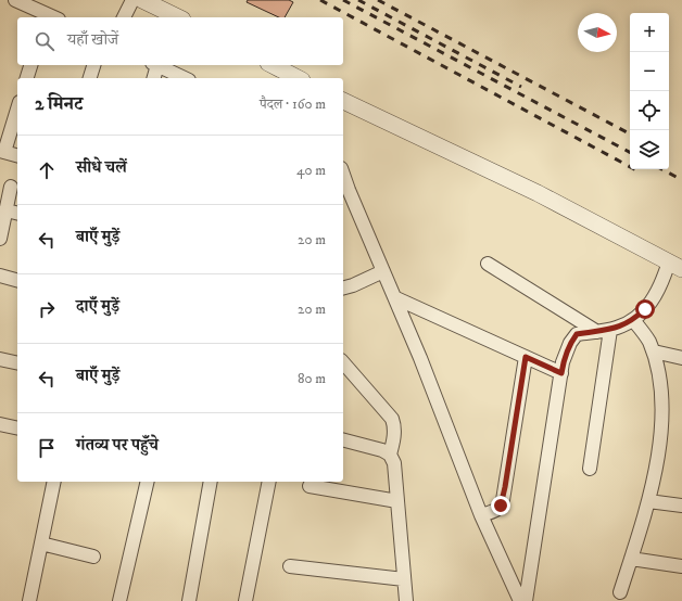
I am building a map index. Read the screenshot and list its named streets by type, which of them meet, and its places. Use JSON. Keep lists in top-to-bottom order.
{
  "north": "right",
  "page": {
    "map_buttons": ["+", "−"],
    "search": "यहाँ खोजें",
    "heading": ["2 मिनट", "पैदल · 160 m"],
    "list": [
      ["सीधे चलें", "40 m"],
      ["बाएँ मुड़ें", "20 m"],
      ["दाएँ मुड़ें", "20 m"],
      ["बाएँ मुड़ें", "80 m"],
      "गंतव्य पर पहुँचे"
    ]
  }
}
